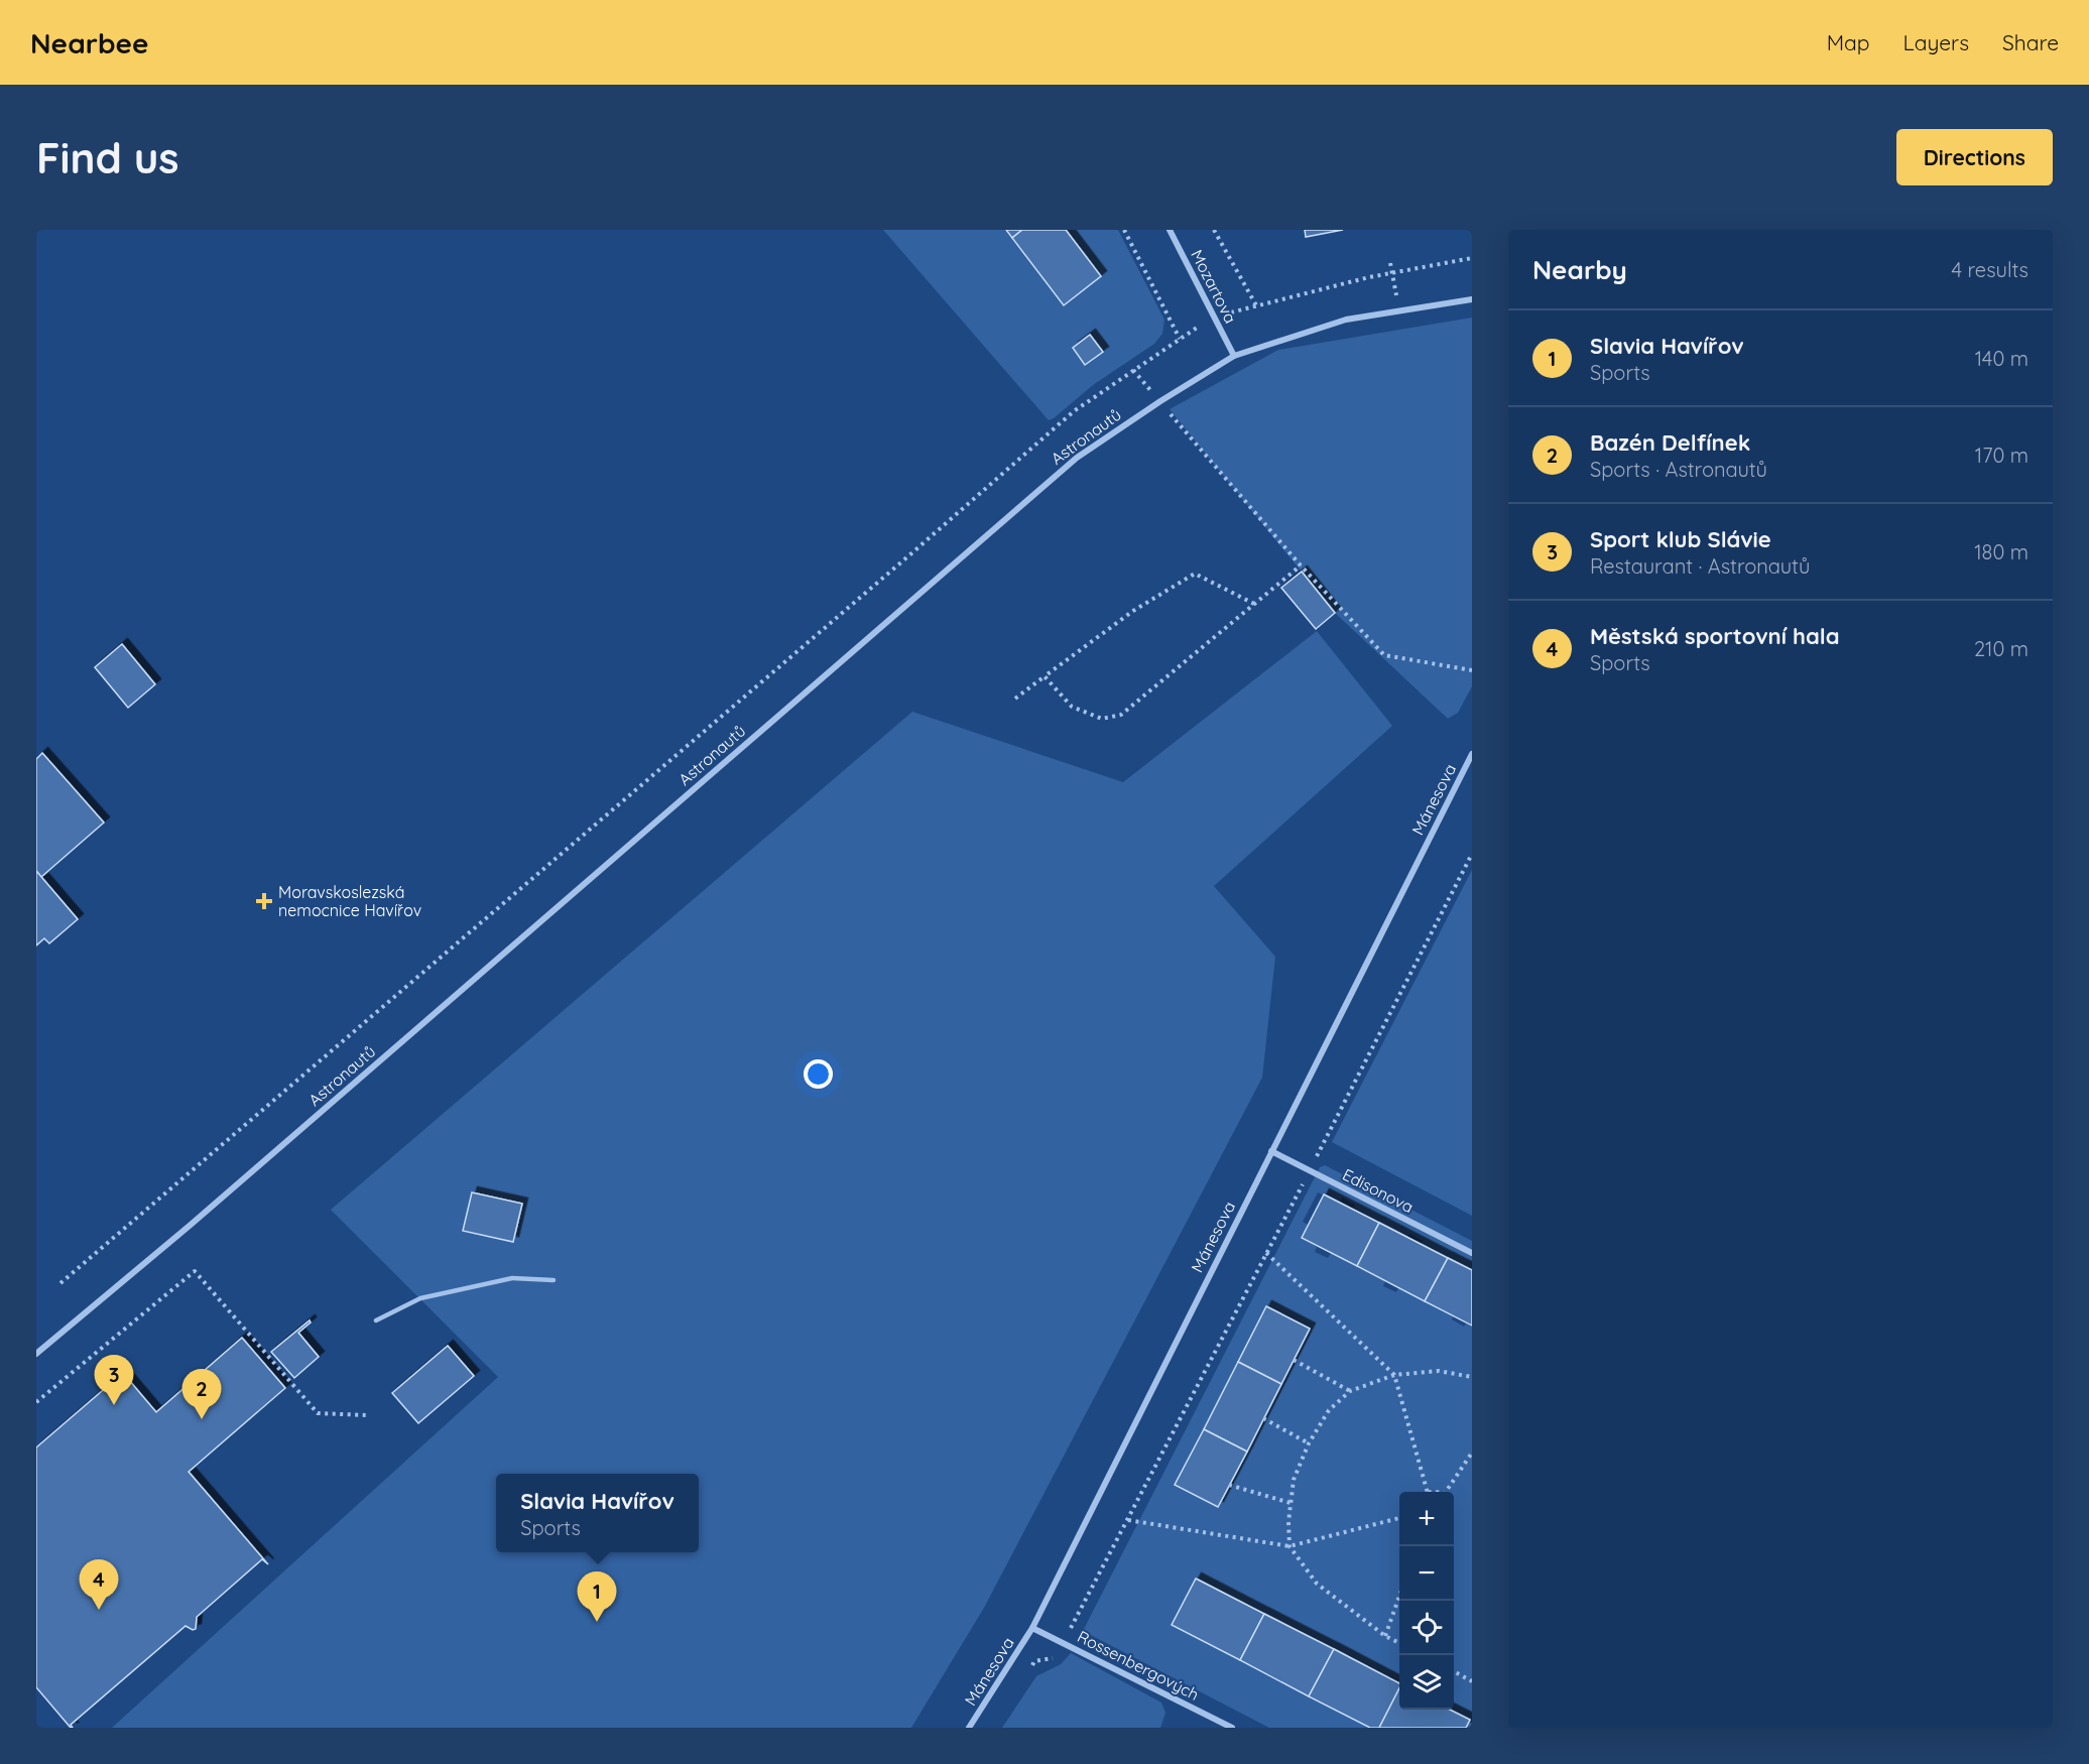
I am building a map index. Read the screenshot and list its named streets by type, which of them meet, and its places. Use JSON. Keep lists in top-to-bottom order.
{
  "streets": {
    "street": [
      "Mozartova",
      "Astronautů",
      "Mánesova",
      "Edisonova",
      "Rossenbergových"
    ]
  },
  "crossings": [
    ["Mozartova", "Astronautů"],
    ["Mánesova", "Edisonova"],
    ["Mánesova", "Rossenbergových"]
  ],
  "places": {
    "health": ["Moravskoslezská nemocnice Havířov"]
  },
  "page": {
    "header": "Nearbee",
    "nav": ["Map", "Layers", "Share"],
    "buttons": "Directions",
    "title": "Find us",
    "heading": ["Nearby", "4 results"],
    "list": [
      {
        "mark": "1",
        "name": "Slavia Havířov",
        "note": "Sports",
        "value": "140 m"
      },
      {
        "mark": "2",
        "name": "Bazén Delfínek",
        "note": "Sports · Astronautů",
        "value": "170 m"
      },
      {
        "mark": "3",
        "name": "Sport klub Slávie",
        "note": "Restaurant · Astronautů",
        "value": "180 m"
      },
      {
        "mark": "4",
        "name": "Městská sportovní hala",
        "note": "Sports",
        "value": "210 m"
      }
    ],
    "pins": [
      "3",
      "2",
      "4",
      "1"
    ],
    "popup": ["Slavia Havířov", "Sports"],
    "map_buttons": ["+", "−"]
  }
}
